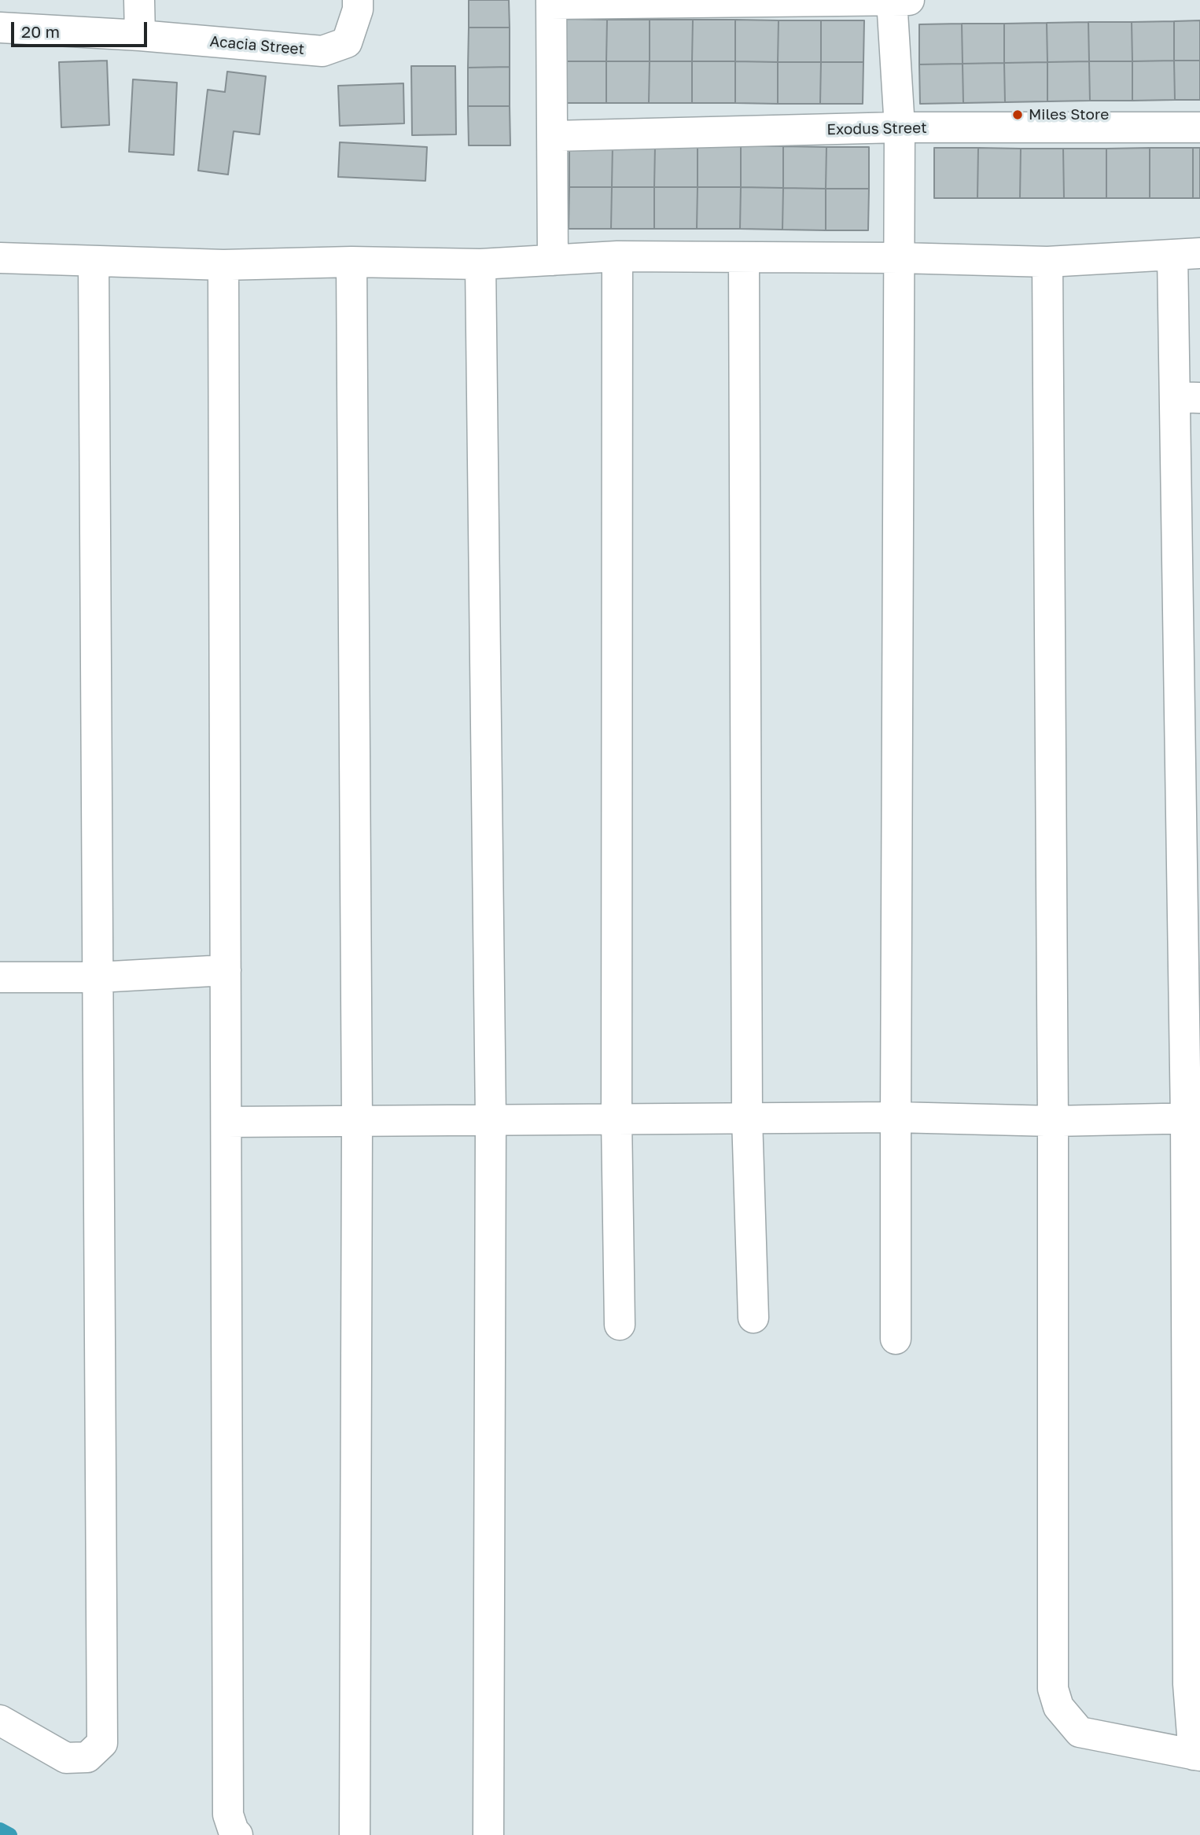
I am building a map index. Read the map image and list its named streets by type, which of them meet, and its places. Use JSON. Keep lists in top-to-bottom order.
{
  "streets": {
    "street": ["Acacia Street", "Exodus Street"]
  },
  "places": ["Miles Store"],
  "scale_bar": "20 m"
}
